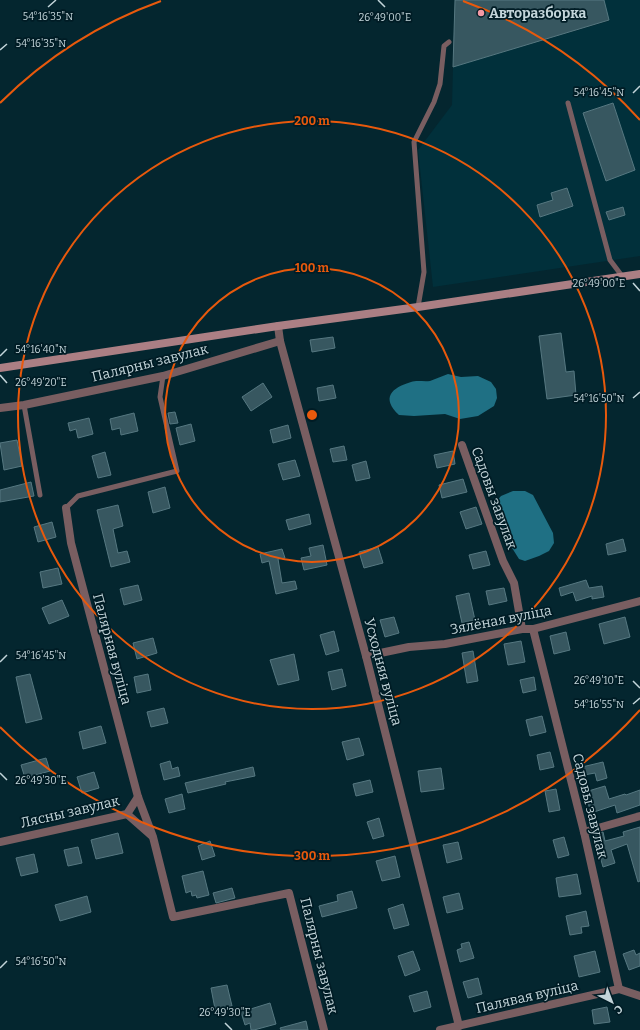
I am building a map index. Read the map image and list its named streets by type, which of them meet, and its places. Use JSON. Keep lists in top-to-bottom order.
{
  "streets": {
    "street": [
      "Палярны завулак",
      "Садовы завулак",
      "Зялёная вуліца",
      "Палярная вуліца",
      "Усходняя вуліца",
      "Лясны завулак",
      "Палявая вуліца"
    ]
  },
  "crossings": [
    ["Палярны завулак", "Палярная вуліца"],
    ["Палярны завулак", "Усходняя вуліца"],
    ["Палярны завулак", "Лясны завулак"],
    ["Садовы завулак", "Зялёная вуліца"],
    ["Садовы завулак", "Палявая вуліца"],
    ["Зялёная вуліца", "Усходняя вуліца"],
    ["Палярная вуліца", "Лясны завулак"],
    ["Усходняя вуліца", "Палявая вуліца"]
  ],
  "places": ["Авторазборка"],
  "north": "bottom right",
  "coordinates": [
    "54°16'35\"N",
    "26°49'00\"E",
    "54°16'45\"N",
    "54°16'40\"N",
    "26°49'20\"E",
    "54°16'50\"N",
    "26°49'10\"E",
    "54°16'55\"N",
    "26°49'30\"E"
  ],
  "rings": ["200 m", "100 m", "300 m"]
}
